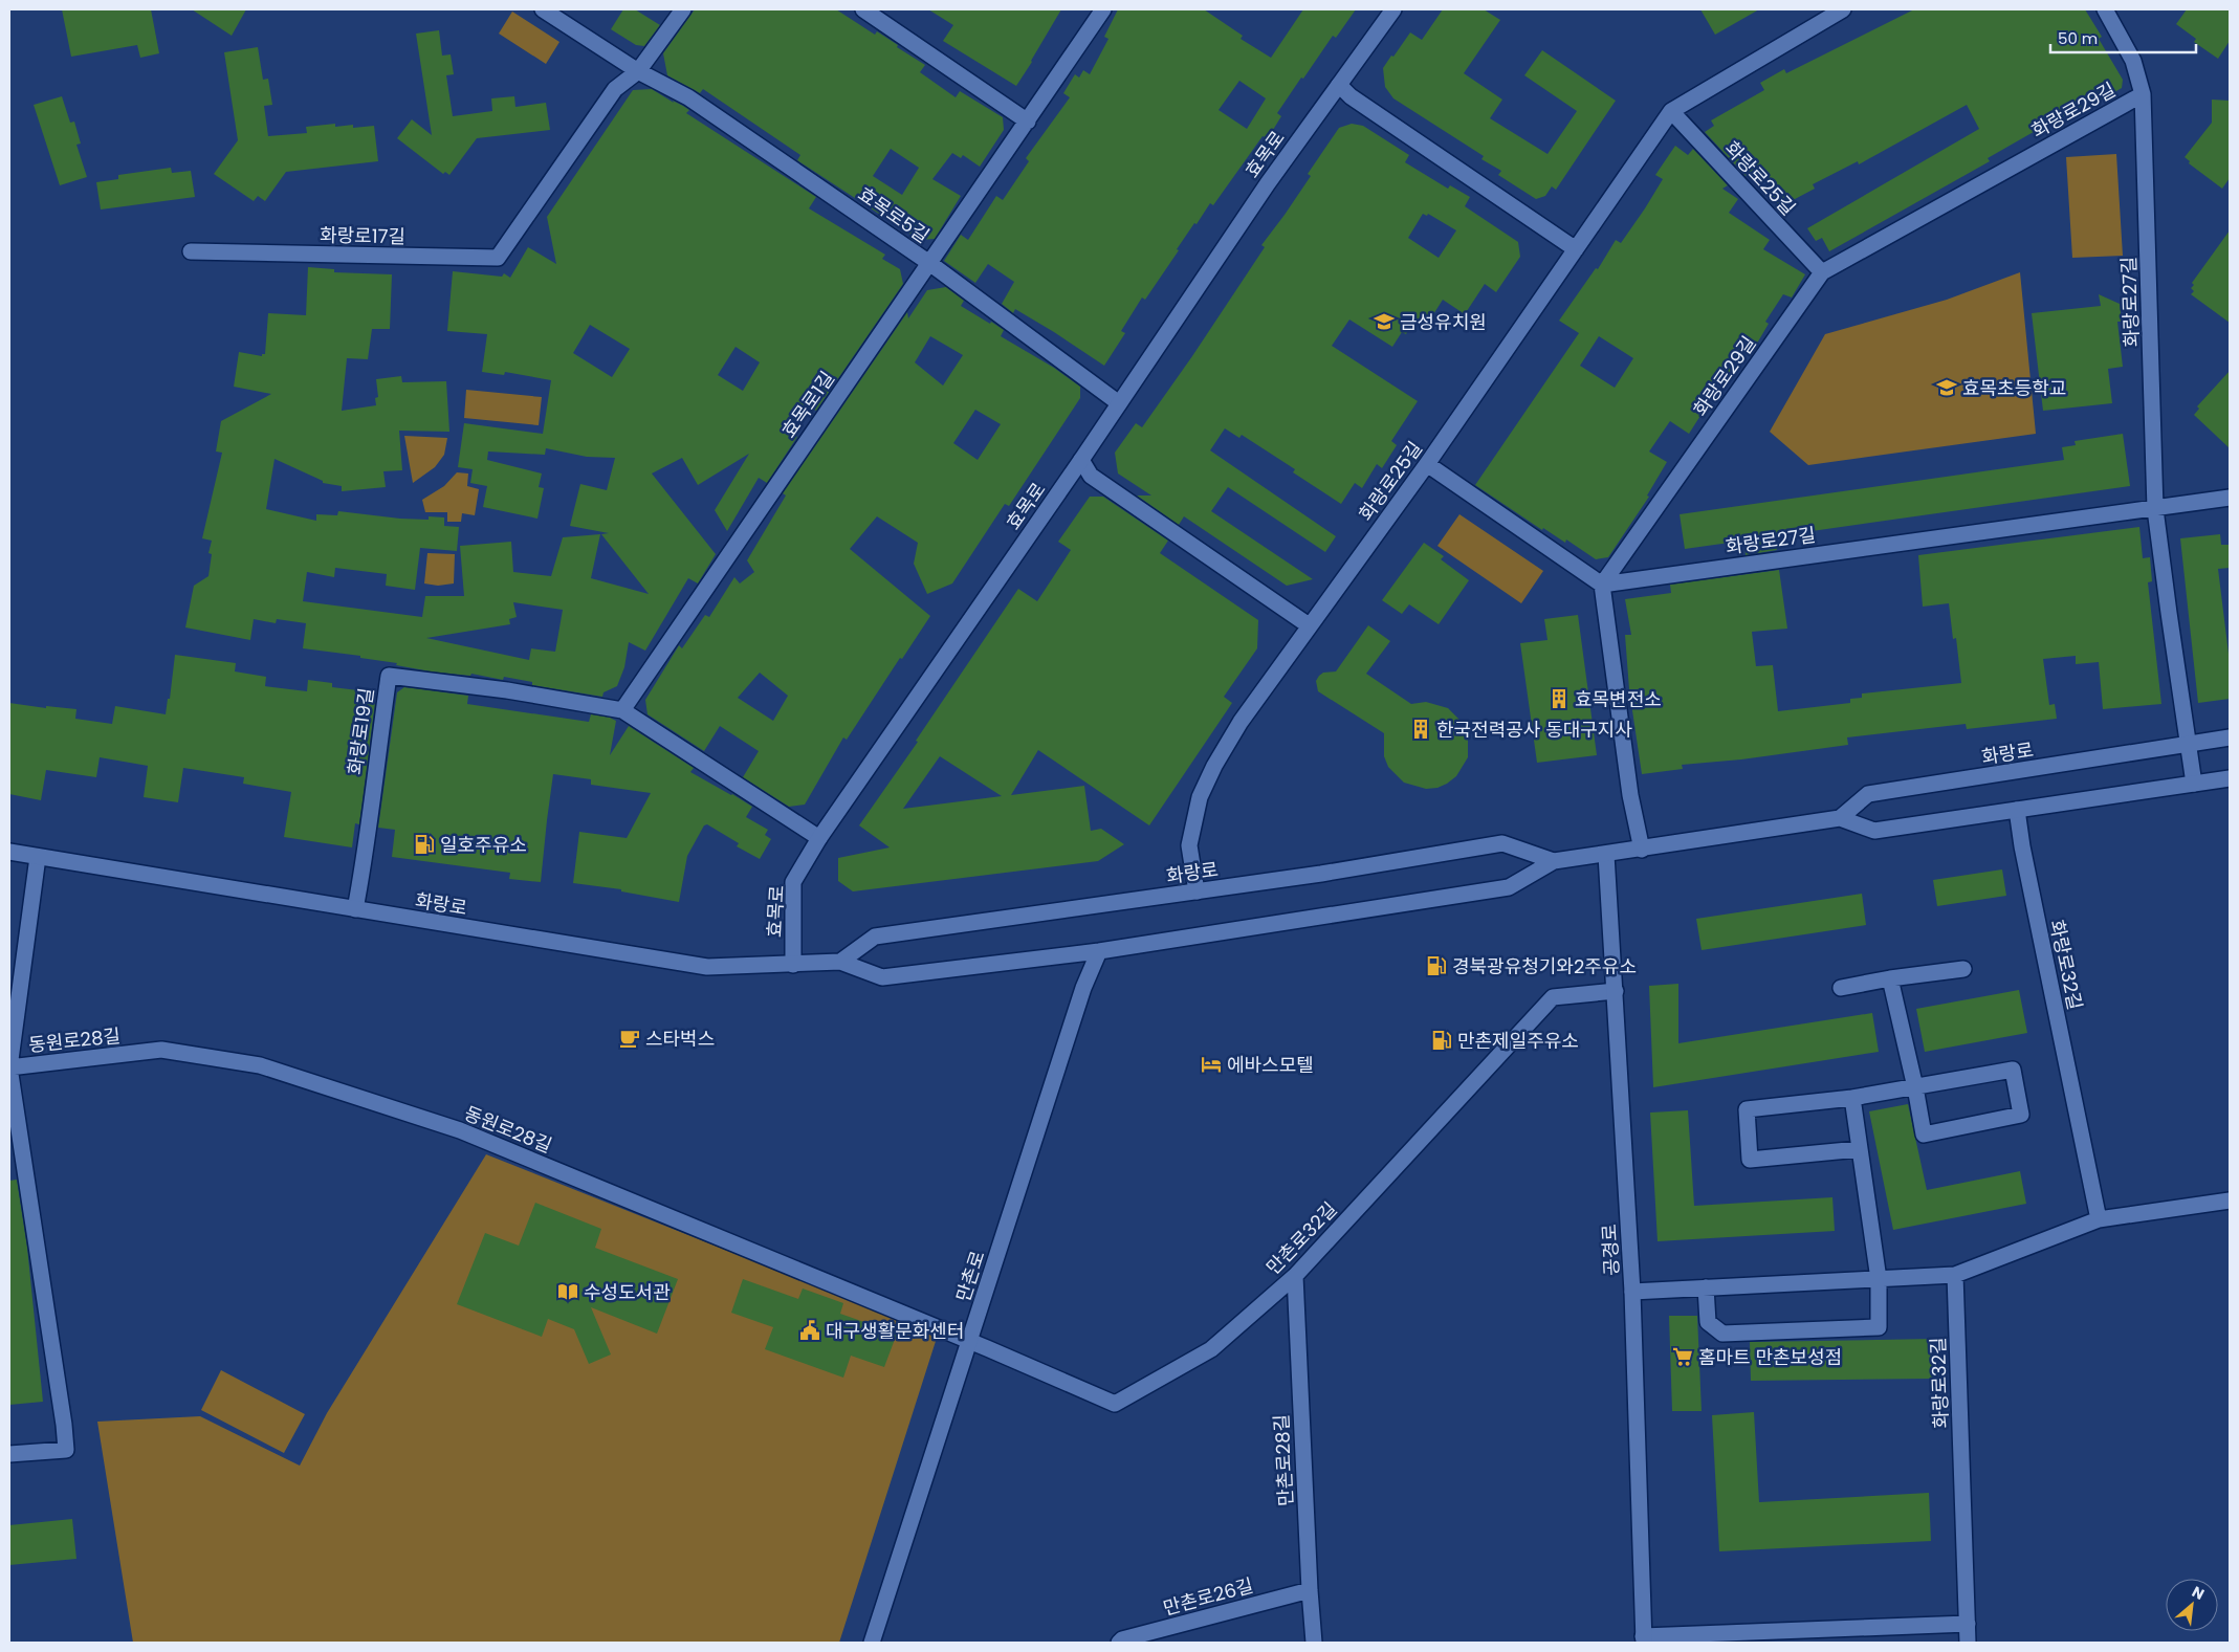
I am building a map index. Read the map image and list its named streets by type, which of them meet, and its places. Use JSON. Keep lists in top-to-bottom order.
{
  "streets": {
    "street": [
      "화랑로29길",
      "효목로",
      "화랑로25길",
      "효목로5길",
      "화랑로17길",
      "화랑로27길",
      "효목로1길",
      "화랑로19길",
      "화랑로",
      "화랑로32길",
      "동원로28길",
      "만촌로32길",
      "공경로",
      "만촌로",
      "만촌로28길",
      "만촌로26길"
    ]
  },
  "crossings": [
    ["화랑로29길", "화랑로25길"],
    ["화랑로29길", "화랑로27길"],
    ["효목로", "효목로5길"],
    ["효목로", "화랑로"],
    ["화랑로25길", "화랑로"],
    ["효목로5길", "화랑로17길"],
    ["효목로5길", "효목로1길"],
    ["효목로1길", "화랑로19길"],
    ["화랑로19길", "화랑로"],
    ["화랑로", "화랑로32길"],
    ["화랑로", "공경로"],
    ["화랑로", "만촌로"],
    ["동원로28길", "만촌로32길"],
    ["동원로28길", "만촌로"],
    ["만촌로32길", "공경로"],
    ["만촌로32길", "만촌로"],
    ["만촌로32길", "만촌로28길"],
    ["만촌로28길", "만촌로26길"]
  ],
  "places": {
    "school or university": ["금성유치원", "효목초등학교"],
    "building": ["효목변전소", "한국전력공사 동대구지사"],
    "fuel station": ["일호주유소", "경북광유청기와2주유소", "만촌제일주유소"],
    "cafe": ["스타벅스"],
    "hotel": ["에바스모텔"],
    "library": ["수성도서관"],
    "public building": ["대구생활문화센터"],
    "supermarket": ["홈마트 만촌보성점"]
  },
  "scale_bar": "50 m",
  "north": "top right"
}
